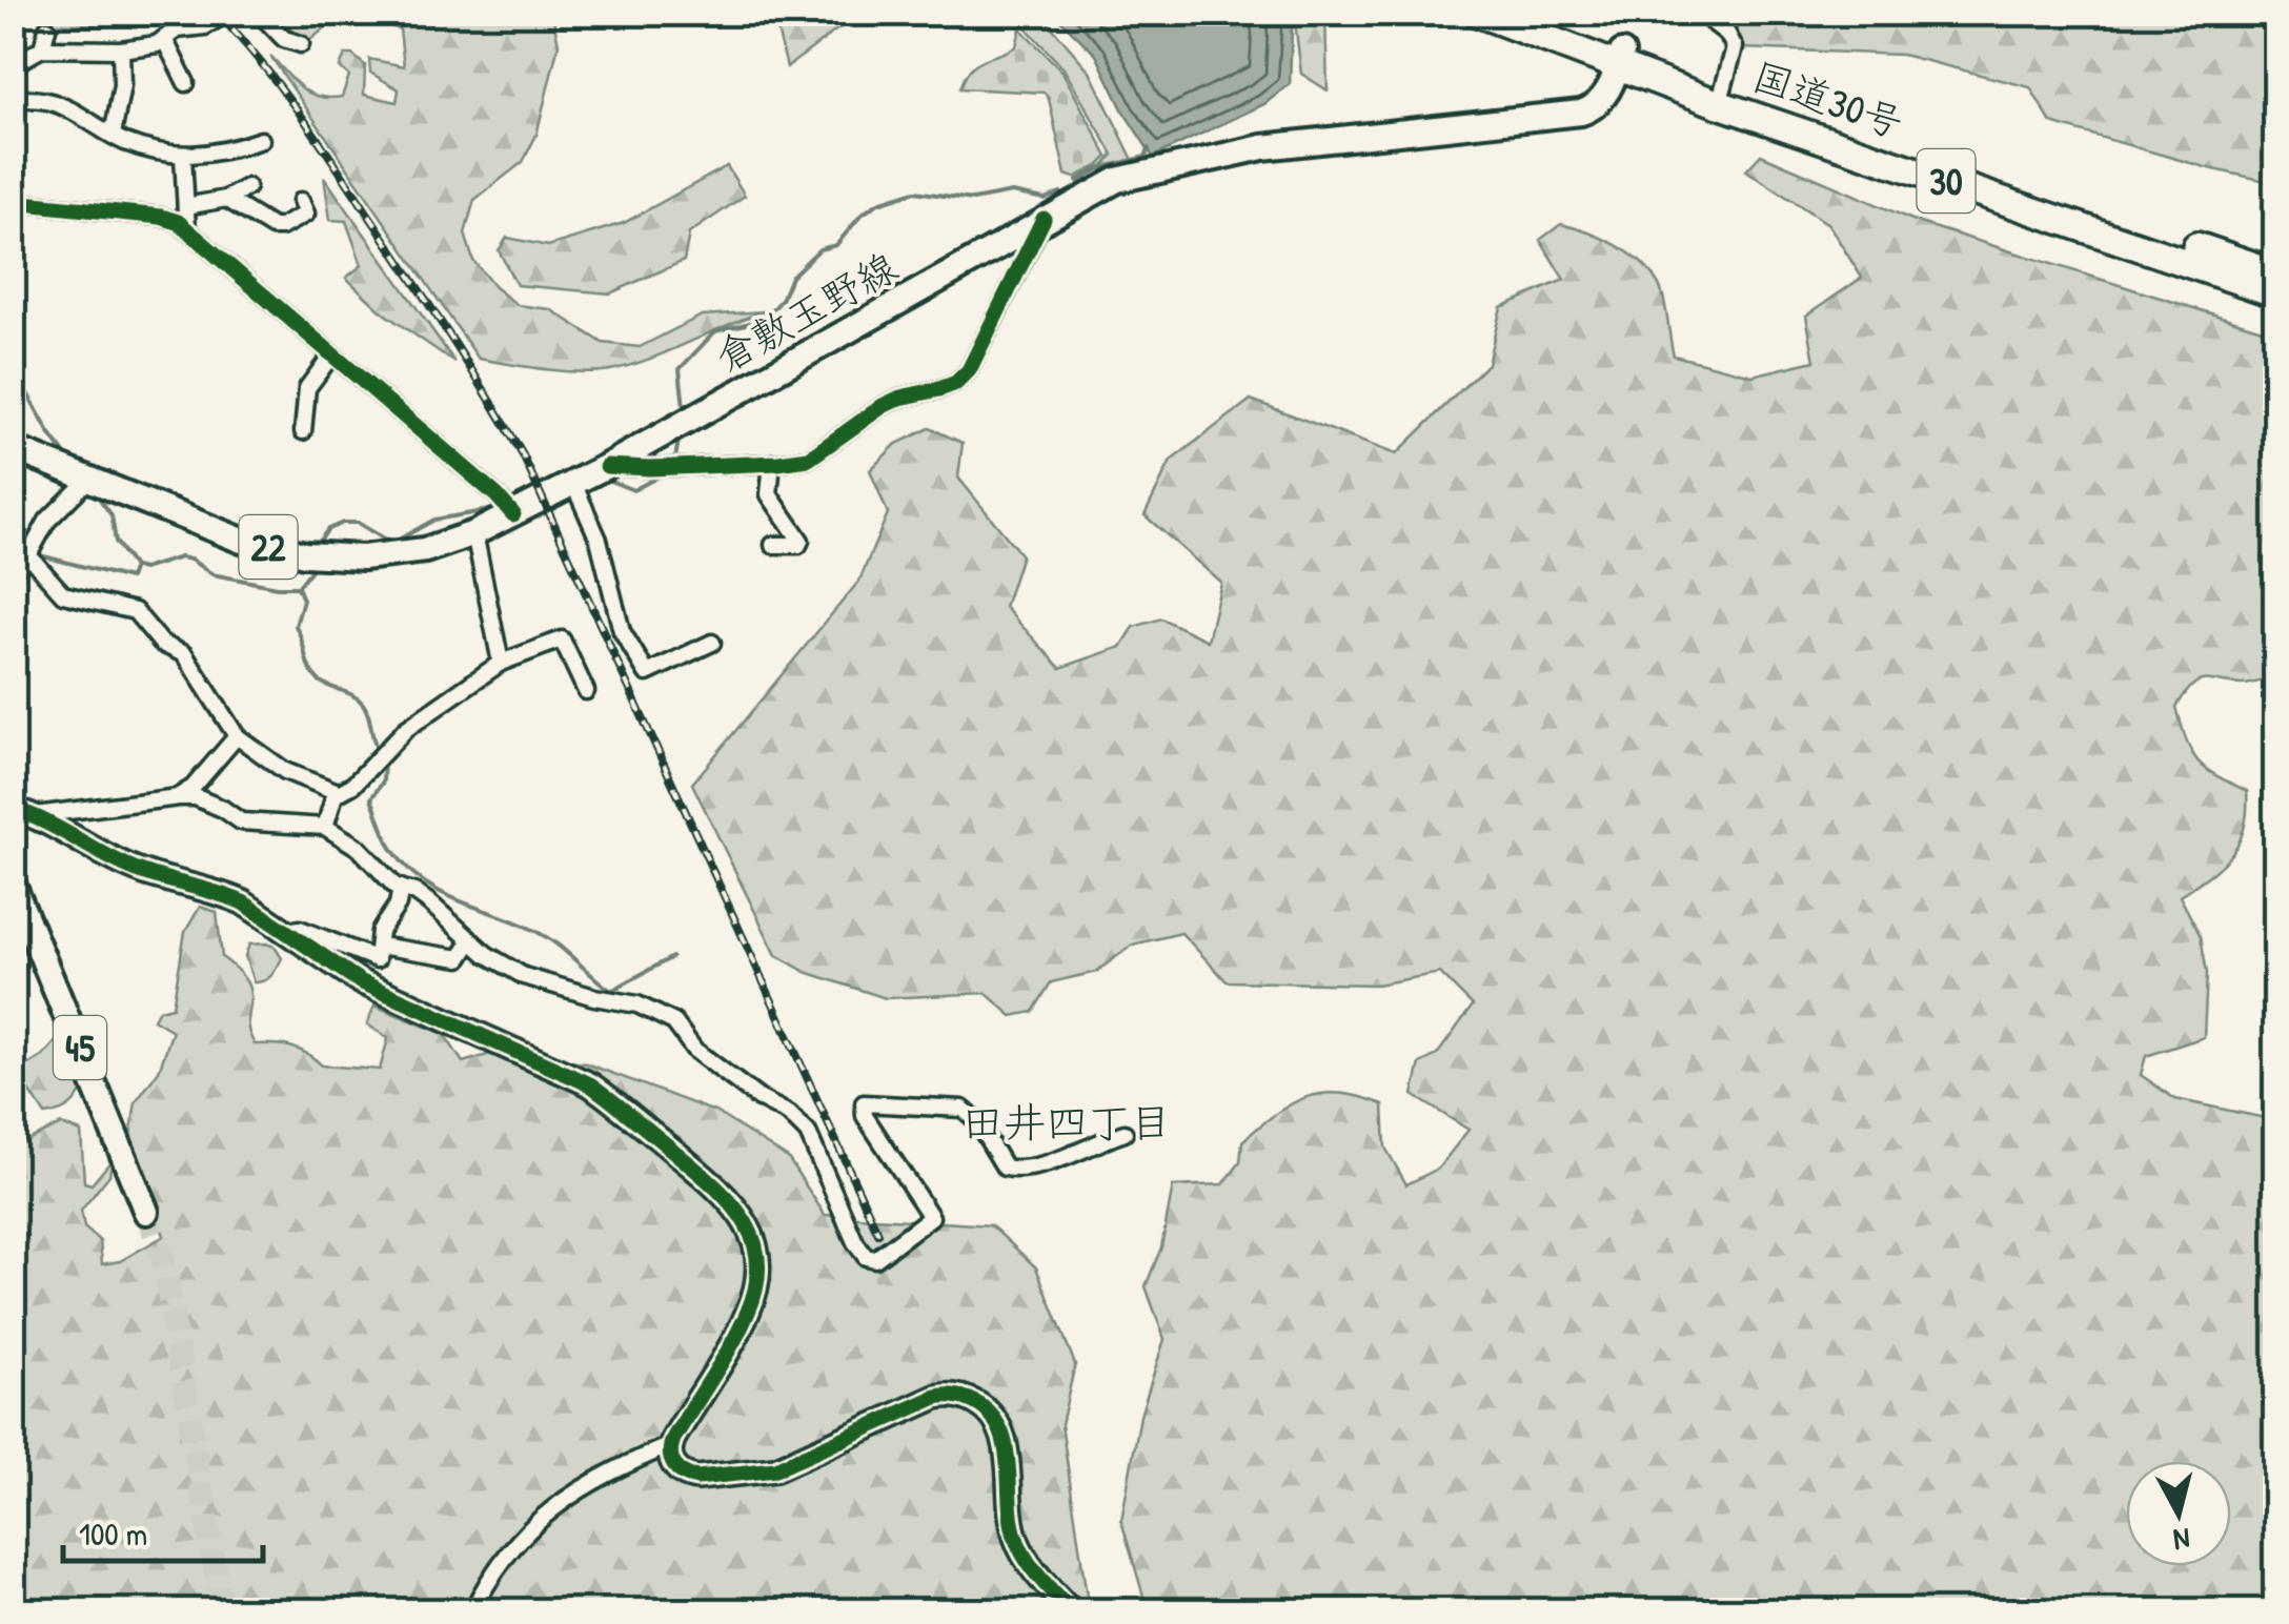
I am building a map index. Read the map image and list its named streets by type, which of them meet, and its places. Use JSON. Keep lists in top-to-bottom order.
{
  "streets": {
    "highway": ["国道30号", "30"],
    "main road": ["倉敷玉野線", "22", "45"]
  },
  "crossings": [
    ["国道30号", "倉敷玉野線"]
  ],
  "districts": ["田井四丁目"],
  "scale_bar": "100 m",
  "north": "bottom"
}
